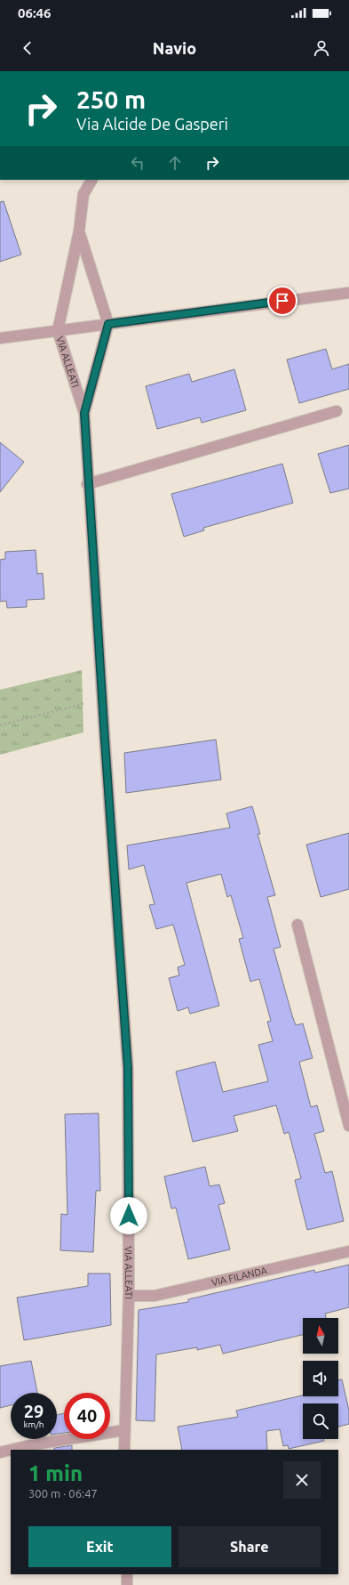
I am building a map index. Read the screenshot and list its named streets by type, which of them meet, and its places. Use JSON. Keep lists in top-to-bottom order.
{
  "streets": {
    "street": ["VIA ALLEATI", "VIA FILANDA"]
  },
  "crossings": [
    ["VIA ALLEATI", "VIA FILANDA"]
  ],
  "north": "top",
  "page": {
    "status": "06:46",
    "header": "Navio",
    "turn": ["250 m", "Via Alcide De Gasperi"],
    "speed": "29 km/h",
    "limit": "40",
    "heading": ["1 min", "300 m · 06:47"],
    "buttons": ["Exit", "Share"]
  }
}
